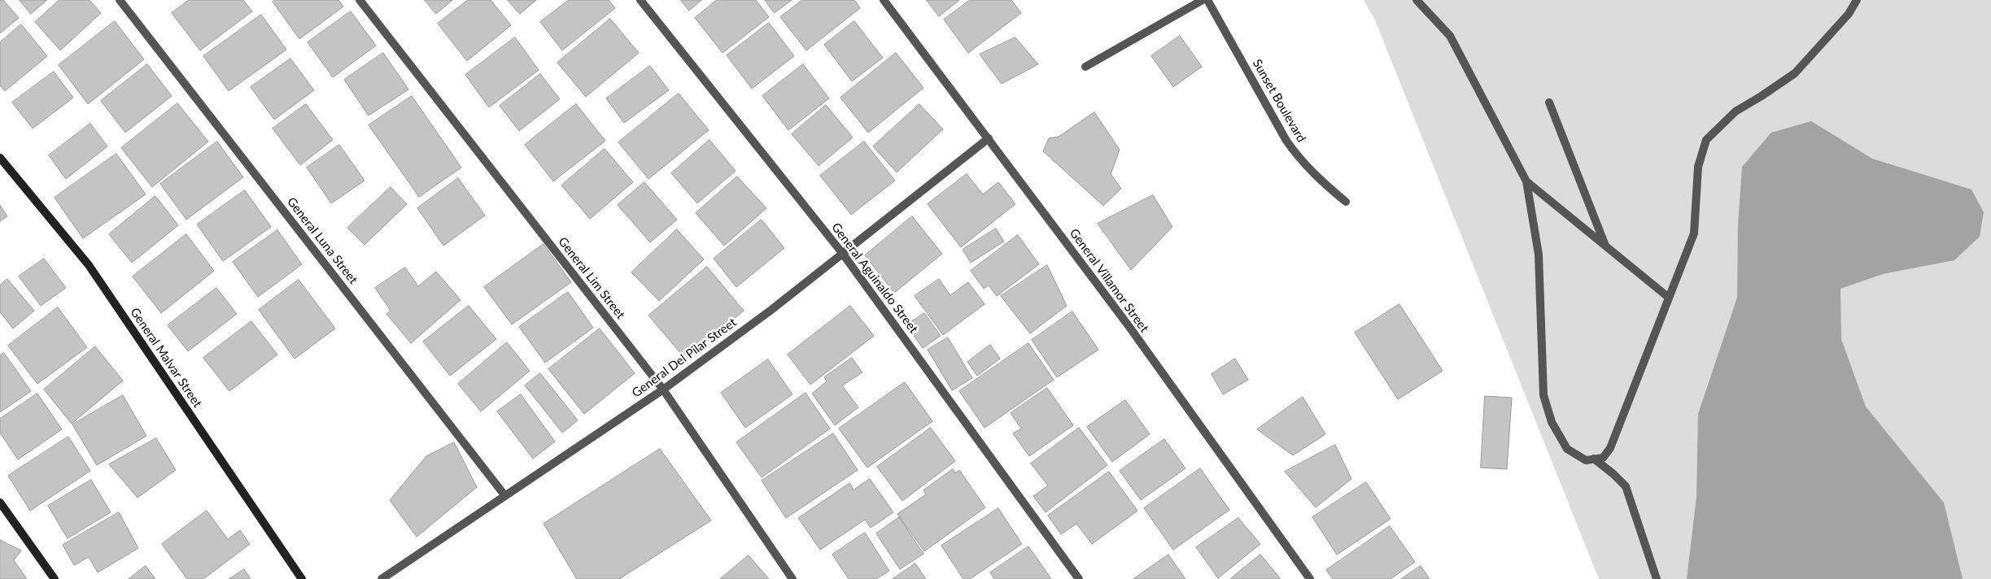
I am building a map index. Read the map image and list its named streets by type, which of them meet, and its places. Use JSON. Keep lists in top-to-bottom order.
{
  "streets": {
    "street": [
      "Sunset Boulevard",
      "General Luna Street",
      "General Lim Street",
      "General Aguinaldo Street",
      "General Villamor Street",
      "General Malvar Street",
      "General Del Pilar Street"
    ]
  },
  "crossings": [
    ["General Luna Street", "General Del Pilar Street"],
    ["General Lim Street", "General Del Pilar Street"],
    ["General Aguinaldo Street", "General Del Pilar Street"],
    ["General Villamor Street", "General Del Pilar Street"]
  ]
}
